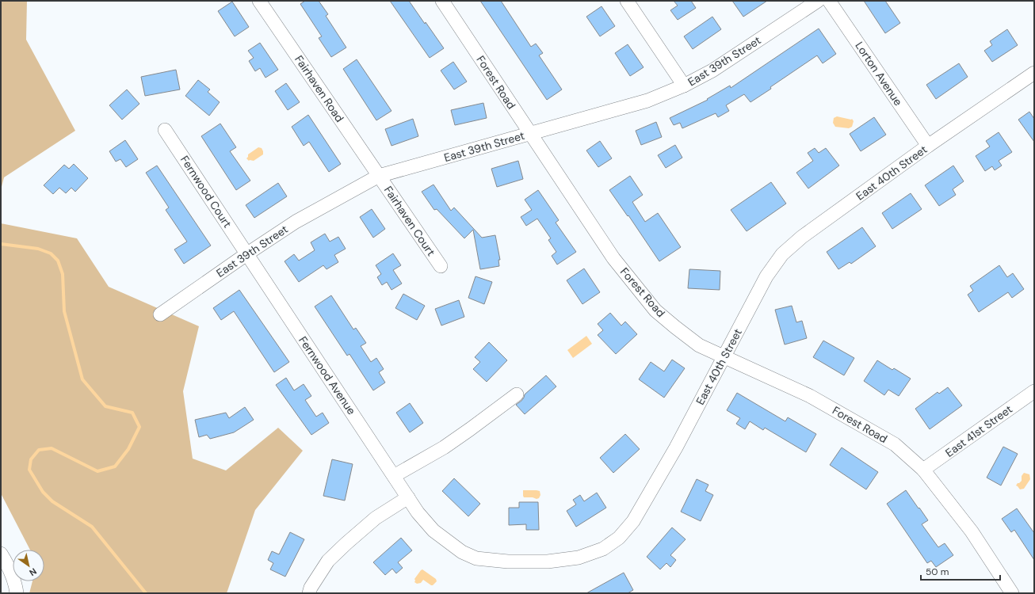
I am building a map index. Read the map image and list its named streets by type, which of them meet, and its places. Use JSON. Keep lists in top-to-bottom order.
{
  "streets": {
    "street": [
      "East 39th Street",
      "Lorton Avenue",
      "Forest Road",
      "Fairhaven Road",
      "East 40th Street",
      "Fernwood Court",
      "Fairhaven Court",
      "Fernwood Avenue",
      "East 41st Street"
    ]
  },
  "crossings": [
    ["East 39th Street", "Forest Road"],
    ["East 39th Street", "Fairhaven Road"],
    ["East 39th Street", "Fernwood Court"],
    ["East 39th Street", "Fairhaven Court"],
    ["East 39th Street", "Fernwood Avenue"],
    ["Lorton Avenue", "East 40th Street"],
    ["Forest Road", "East 40th Street"],
    ["Forest Road", "East 41st Street"],
    ["Fairhaven Road", "Fairhaven Court"],
    ["East 40th Street", "Fernwood Avenue"],
    ["Fernwood Court", "Fernwood Avenue"]
  ],
  "scale_bar": "50 m",
  "north": "bottom right"
}
